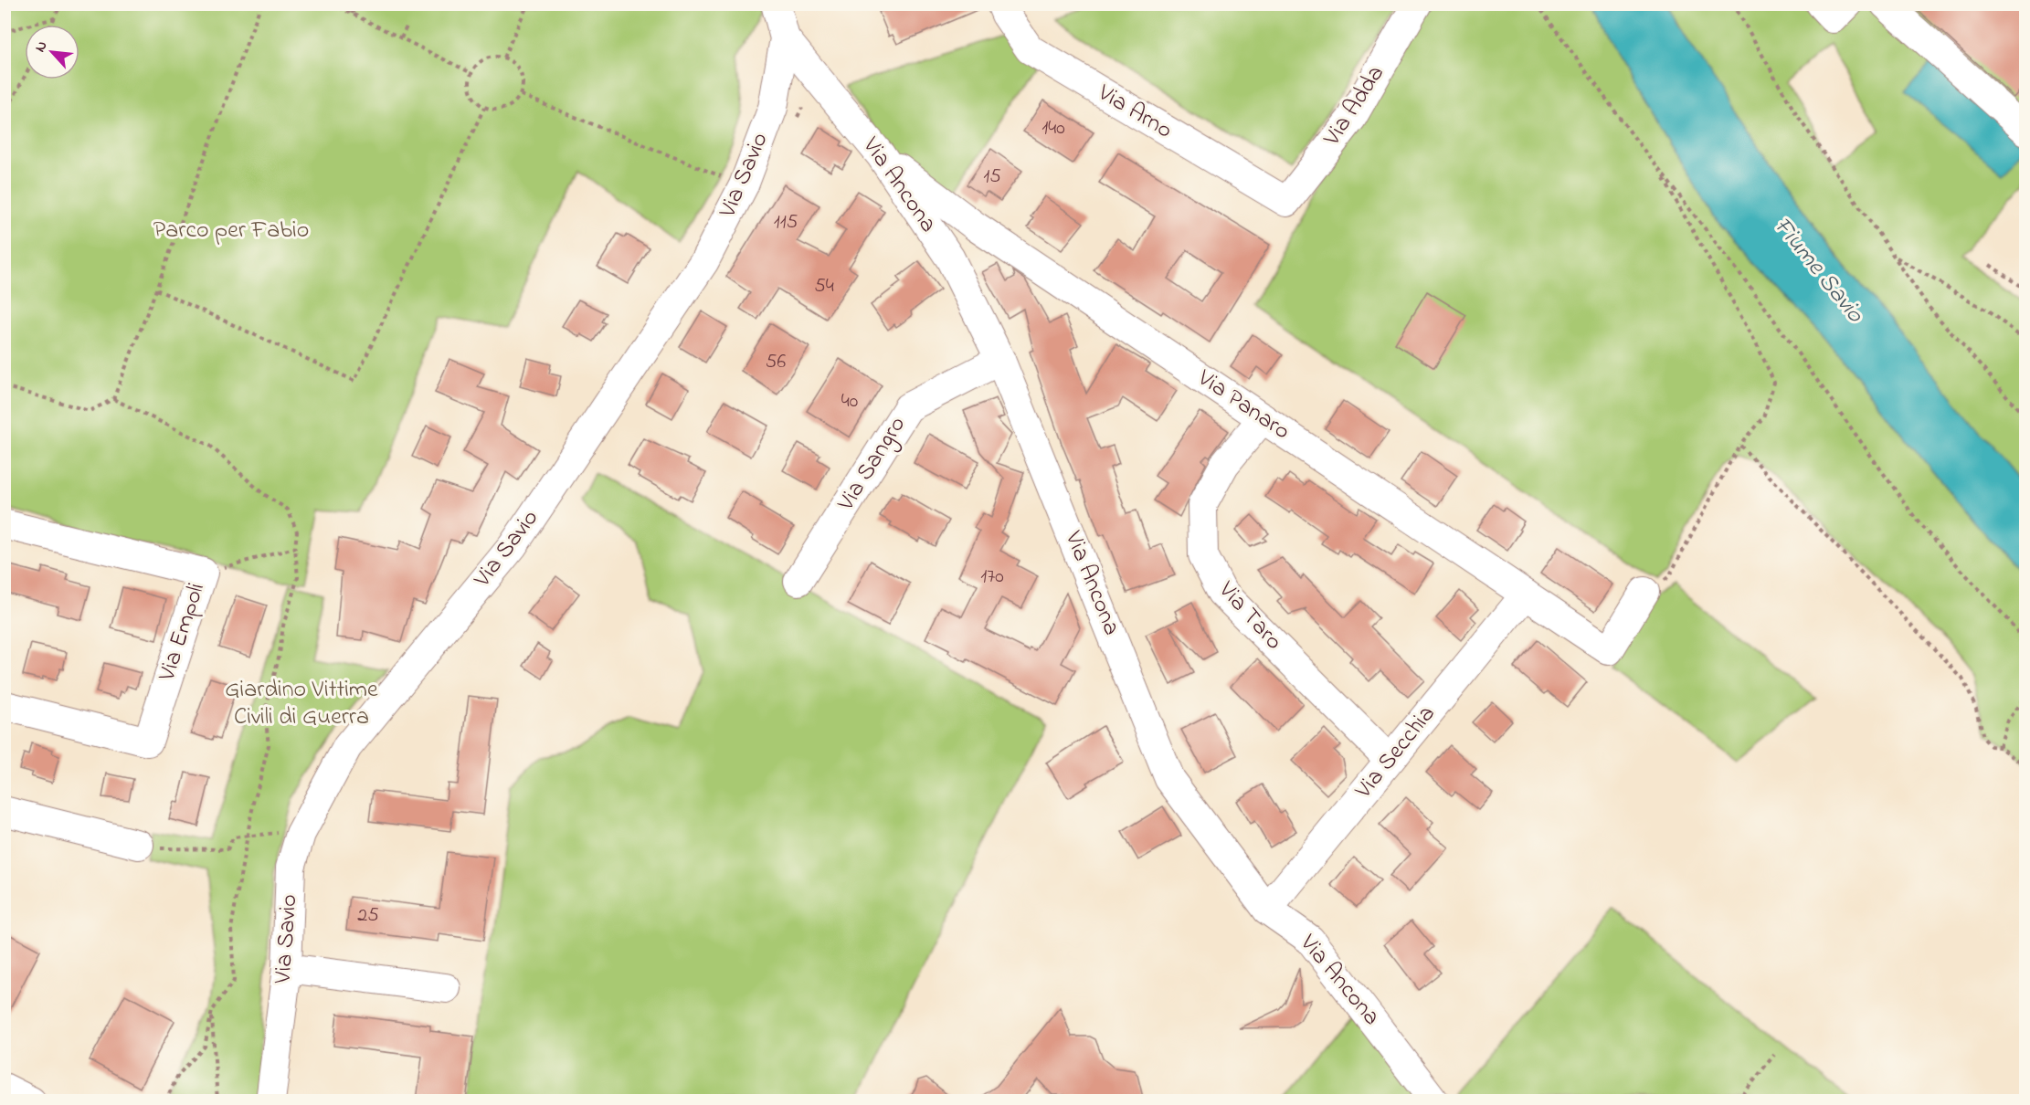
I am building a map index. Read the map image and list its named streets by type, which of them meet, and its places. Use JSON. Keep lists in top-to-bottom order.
{
  "streets": {
    "street": [
      "Via Adda",
      "Via Arno",
      "Via Savio",
      "Via Ancona",
      "Via Panaro",
      "Via Sangro",
      "Via Taro",
      "Via Empoli",
      "Via Secchia"
    ]
  },
  "crossings": [
    ["Via Adda", "Via Arno"],
    ["Via Savio", "Via Ancona"],
    ["Via Ancona", "Via Panaro"],
    ["Via Ancona", "Via Sangro"],
    ["Via Ancona", "Via Secchia"],
    ["Via Panaro", "Via Taro"],
    ["Via Panaro", "Via Secchia"],
    ["Via Taro", "Via Secchia"]
  ],
  "water": ["Fiume Savio"],
  "parks": ["Parco per Fabio", "Giardino Vittime Civili di Guerra"],
  "house_numbers": [
    "140",
    "15",
    "115",
    "54",
    "56",
    "40",
    "170",
    "25"
  ],
  "north": "top left"
}
